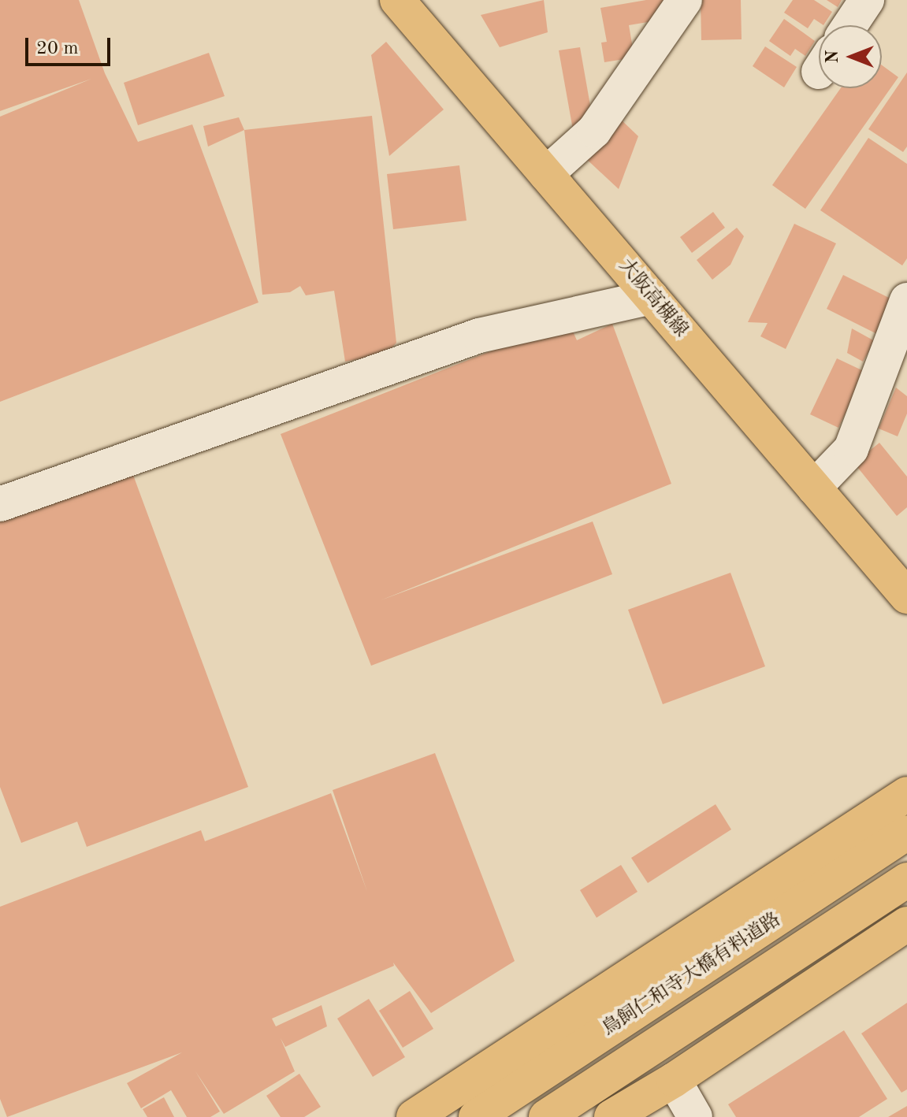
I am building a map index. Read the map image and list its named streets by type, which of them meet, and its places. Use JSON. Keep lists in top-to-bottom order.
{
  "streets": {
    "main road": ["大阪高槻線", "鳥飼仁和寺大橋有料道路"]
  },
  "scale_bar": "20 m",
  "north": "left"
}
